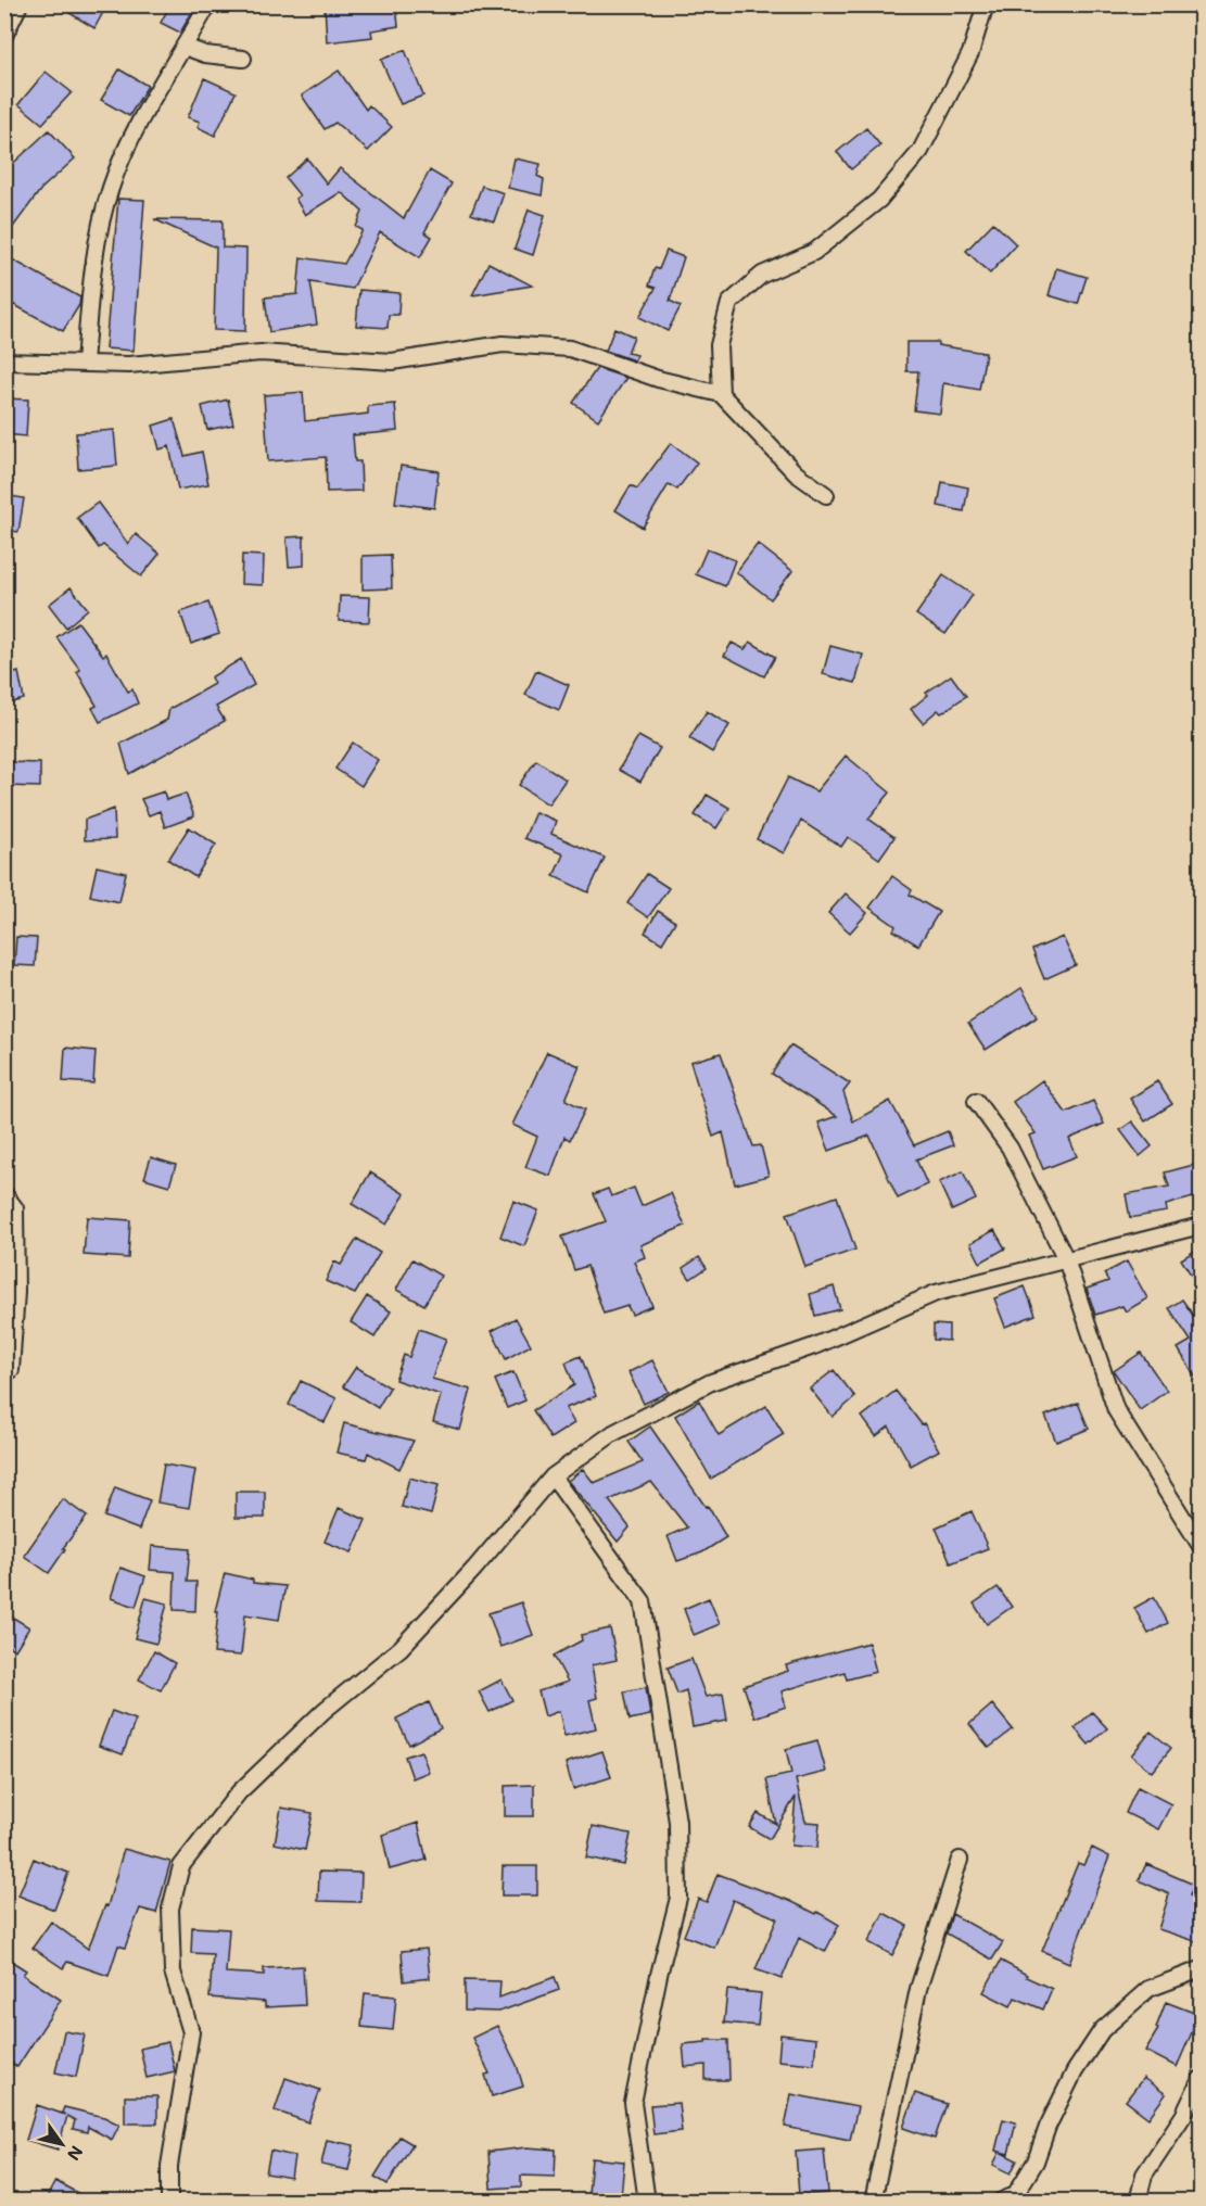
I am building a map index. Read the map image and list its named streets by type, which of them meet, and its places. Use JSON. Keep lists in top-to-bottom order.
{
  "north": "bottom right"
}
